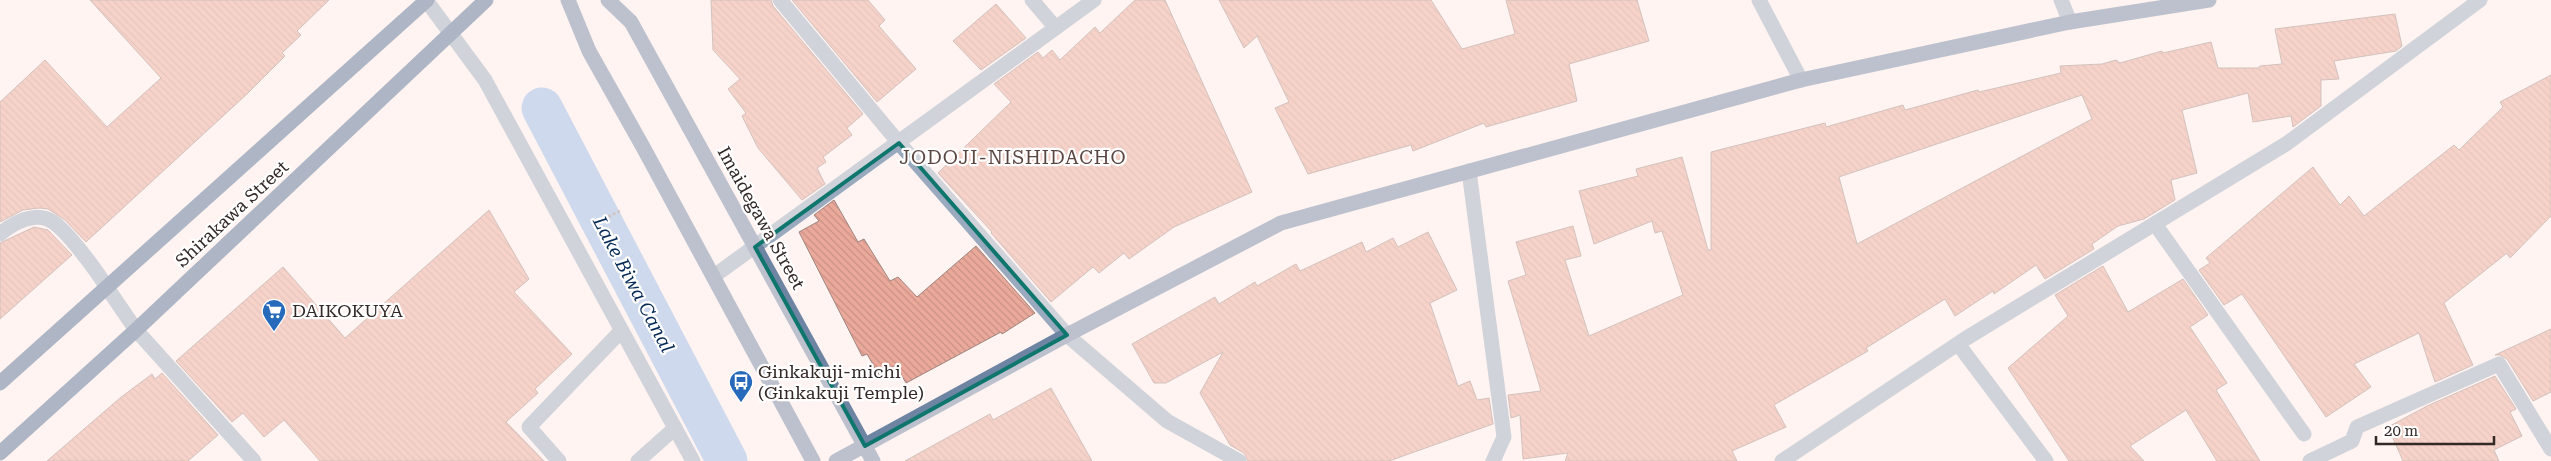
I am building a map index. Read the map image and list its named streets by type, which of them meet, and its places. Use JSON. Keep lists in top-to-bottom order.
{
  "streets": {
    "main road": ["Shirakawa Street"],
    "street": ["Imaidegawa Street"]
  },
  "districts": ["JODOJI-NISHIDACHO"],
  "water": ["Lake Biwa Canal"],
  "places": {
    "supermarket": ["DAIKOKUYA"],
    "bus stop": ["Ginkakuji-michi (Ginkakuji Temple)"]
  },
  "scale_bar": "20 m"
}
